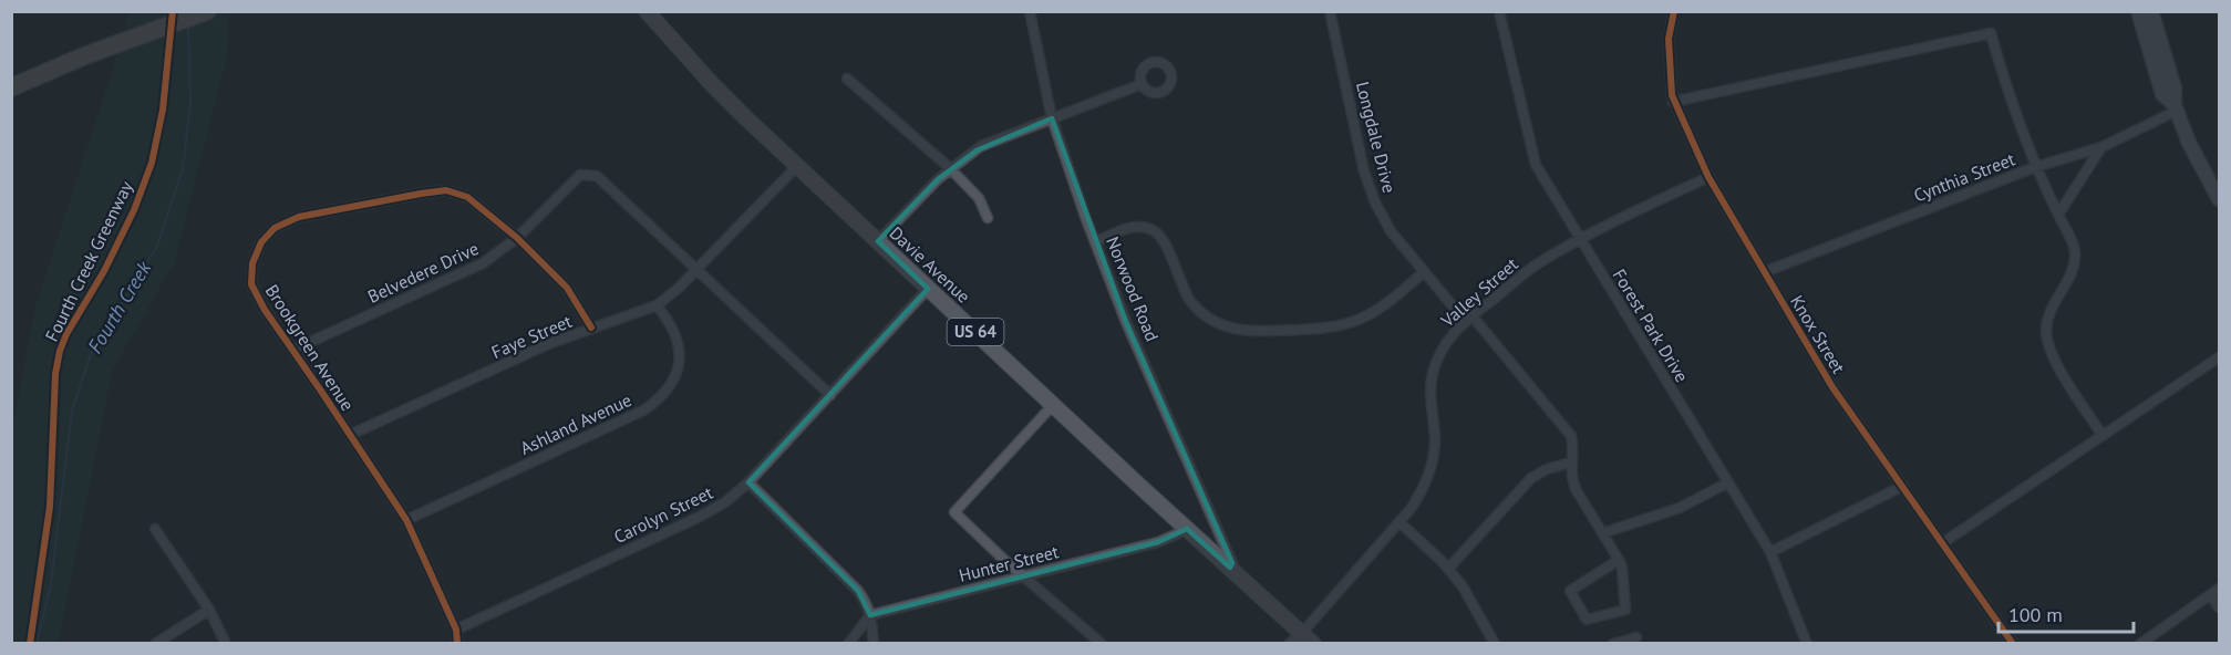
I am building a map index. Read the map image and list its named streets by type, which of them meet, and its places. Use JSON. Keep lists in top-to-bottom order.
{
  "streets": {
    "main road": ["Davie Avenue", "US 64"],
    "street": [
      "Longdale Drive",
      "Cynthia Street",
      "Belvedere Drive",
      "Norwood Road",
      "Valley Street",
      "Forest Park Drive",
      "Knox Street",
      "Faye Street",
      "Brookgreen Avenue",
      "Ashland Avenue",
      "Carolyn Street",
      "Hunter Street"
    ],
    "cycle path": ["Fourth Creek Greenway"]
  },
  "crossings": [
    ["Longdale Drive", "Valley Street"],
    ["Cynthia Street", "Knox Street"],
    ["Davie Avenue", "Norwood Road"],
    ["Davie Avenue", "Valley Street"],
    ["Davie Avenue", "Faye Street"],
    ["Davie Avenue", "Carolyn Street"],
    ["Davie Avenue", "Hunter Street"],
    ["Belvedere Drive", "Faye Street"],
    ["Belvedere Drive", "Brookgreen Avenue"],
    ["Valley Street", "Forest Park Drive"],
    ["Valley Street", "Knox Street"],
    ["Faye Street", "Brookgreen Avenue"],
    ["Faye Street", "Ashland Avenue"],
    ["Brookgreen Avenue", "Ashland Avenue"],
    ["Brookgreen Avenue", "Carolyn Street"]
  ],
  "water": ["Fourth Creek"],
  "scale_bar": "100 m"
}
